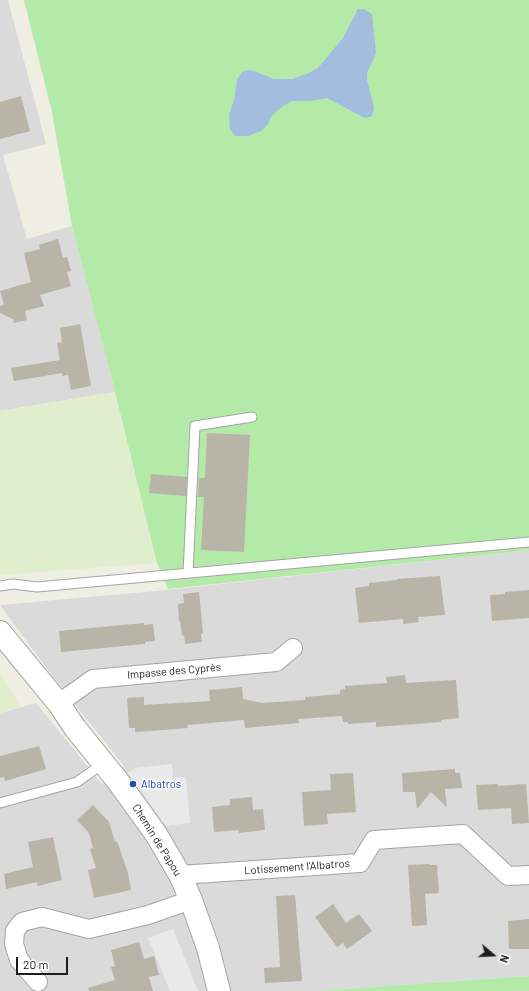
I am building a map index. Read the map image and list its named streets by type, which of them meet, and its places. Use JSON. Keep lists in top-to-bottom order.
{
  "streets": {
    "street": ["Impasse des Cyprès", "Chemin de Papou", "Lotissement l'Albatros"]
  },
  "crossings": [
    ["Impasse des Cyprès", "Chemin de Papou"],
    ["Chemin de Papou", "Lotissement l'Albatros"]
  ],
  "places": ["Albatros"],
  "scale_bar": "20 m",
  "north": "right"
}
